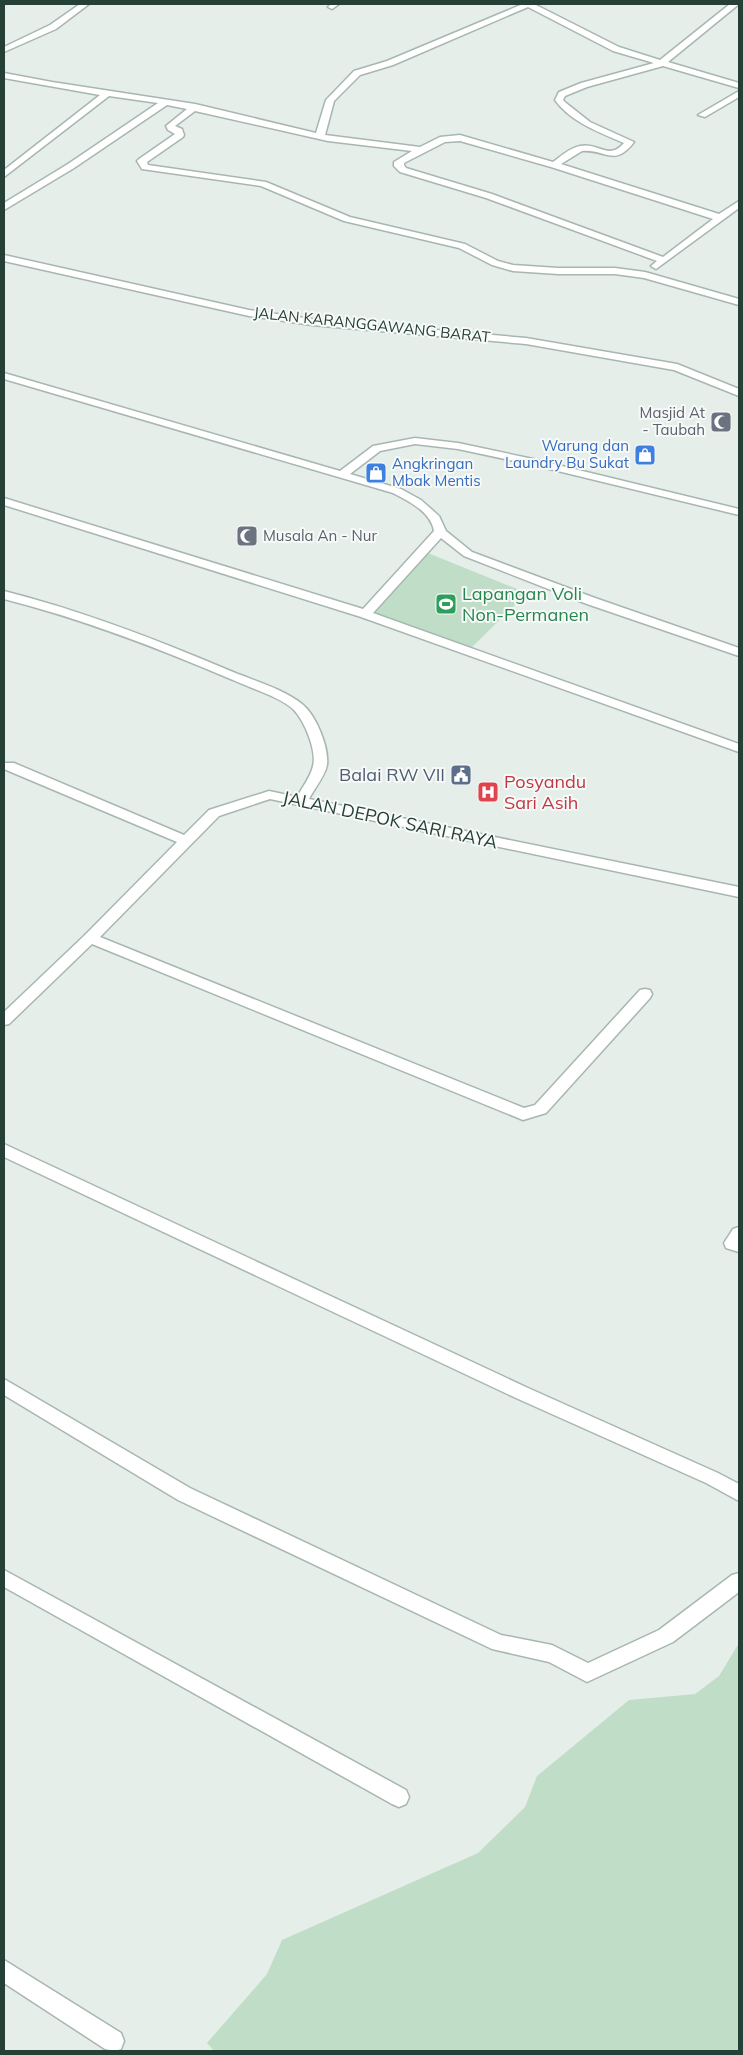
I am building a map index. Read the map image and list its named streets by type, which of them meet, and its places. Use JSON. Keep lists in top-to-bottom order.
{
  "streets": {
    "street": ["JALAN KARANGGAWANG BARAT", "JALAN DEPOK SARI RAYA"]
  },
  "places": {
    "mosque": ["Masjid At - Taubah", "Musala An - Nur"],
    "shop": ["Warung dan Laundry Bu Sukat", "Angkringan Mbak Mentis"],
    "sports": ["Lapangan Voli Non-Permanen"],
    "public building": ["Balai RW VII"],
    "hospital": ["Posyandu Sari Asih"]
  }
}
